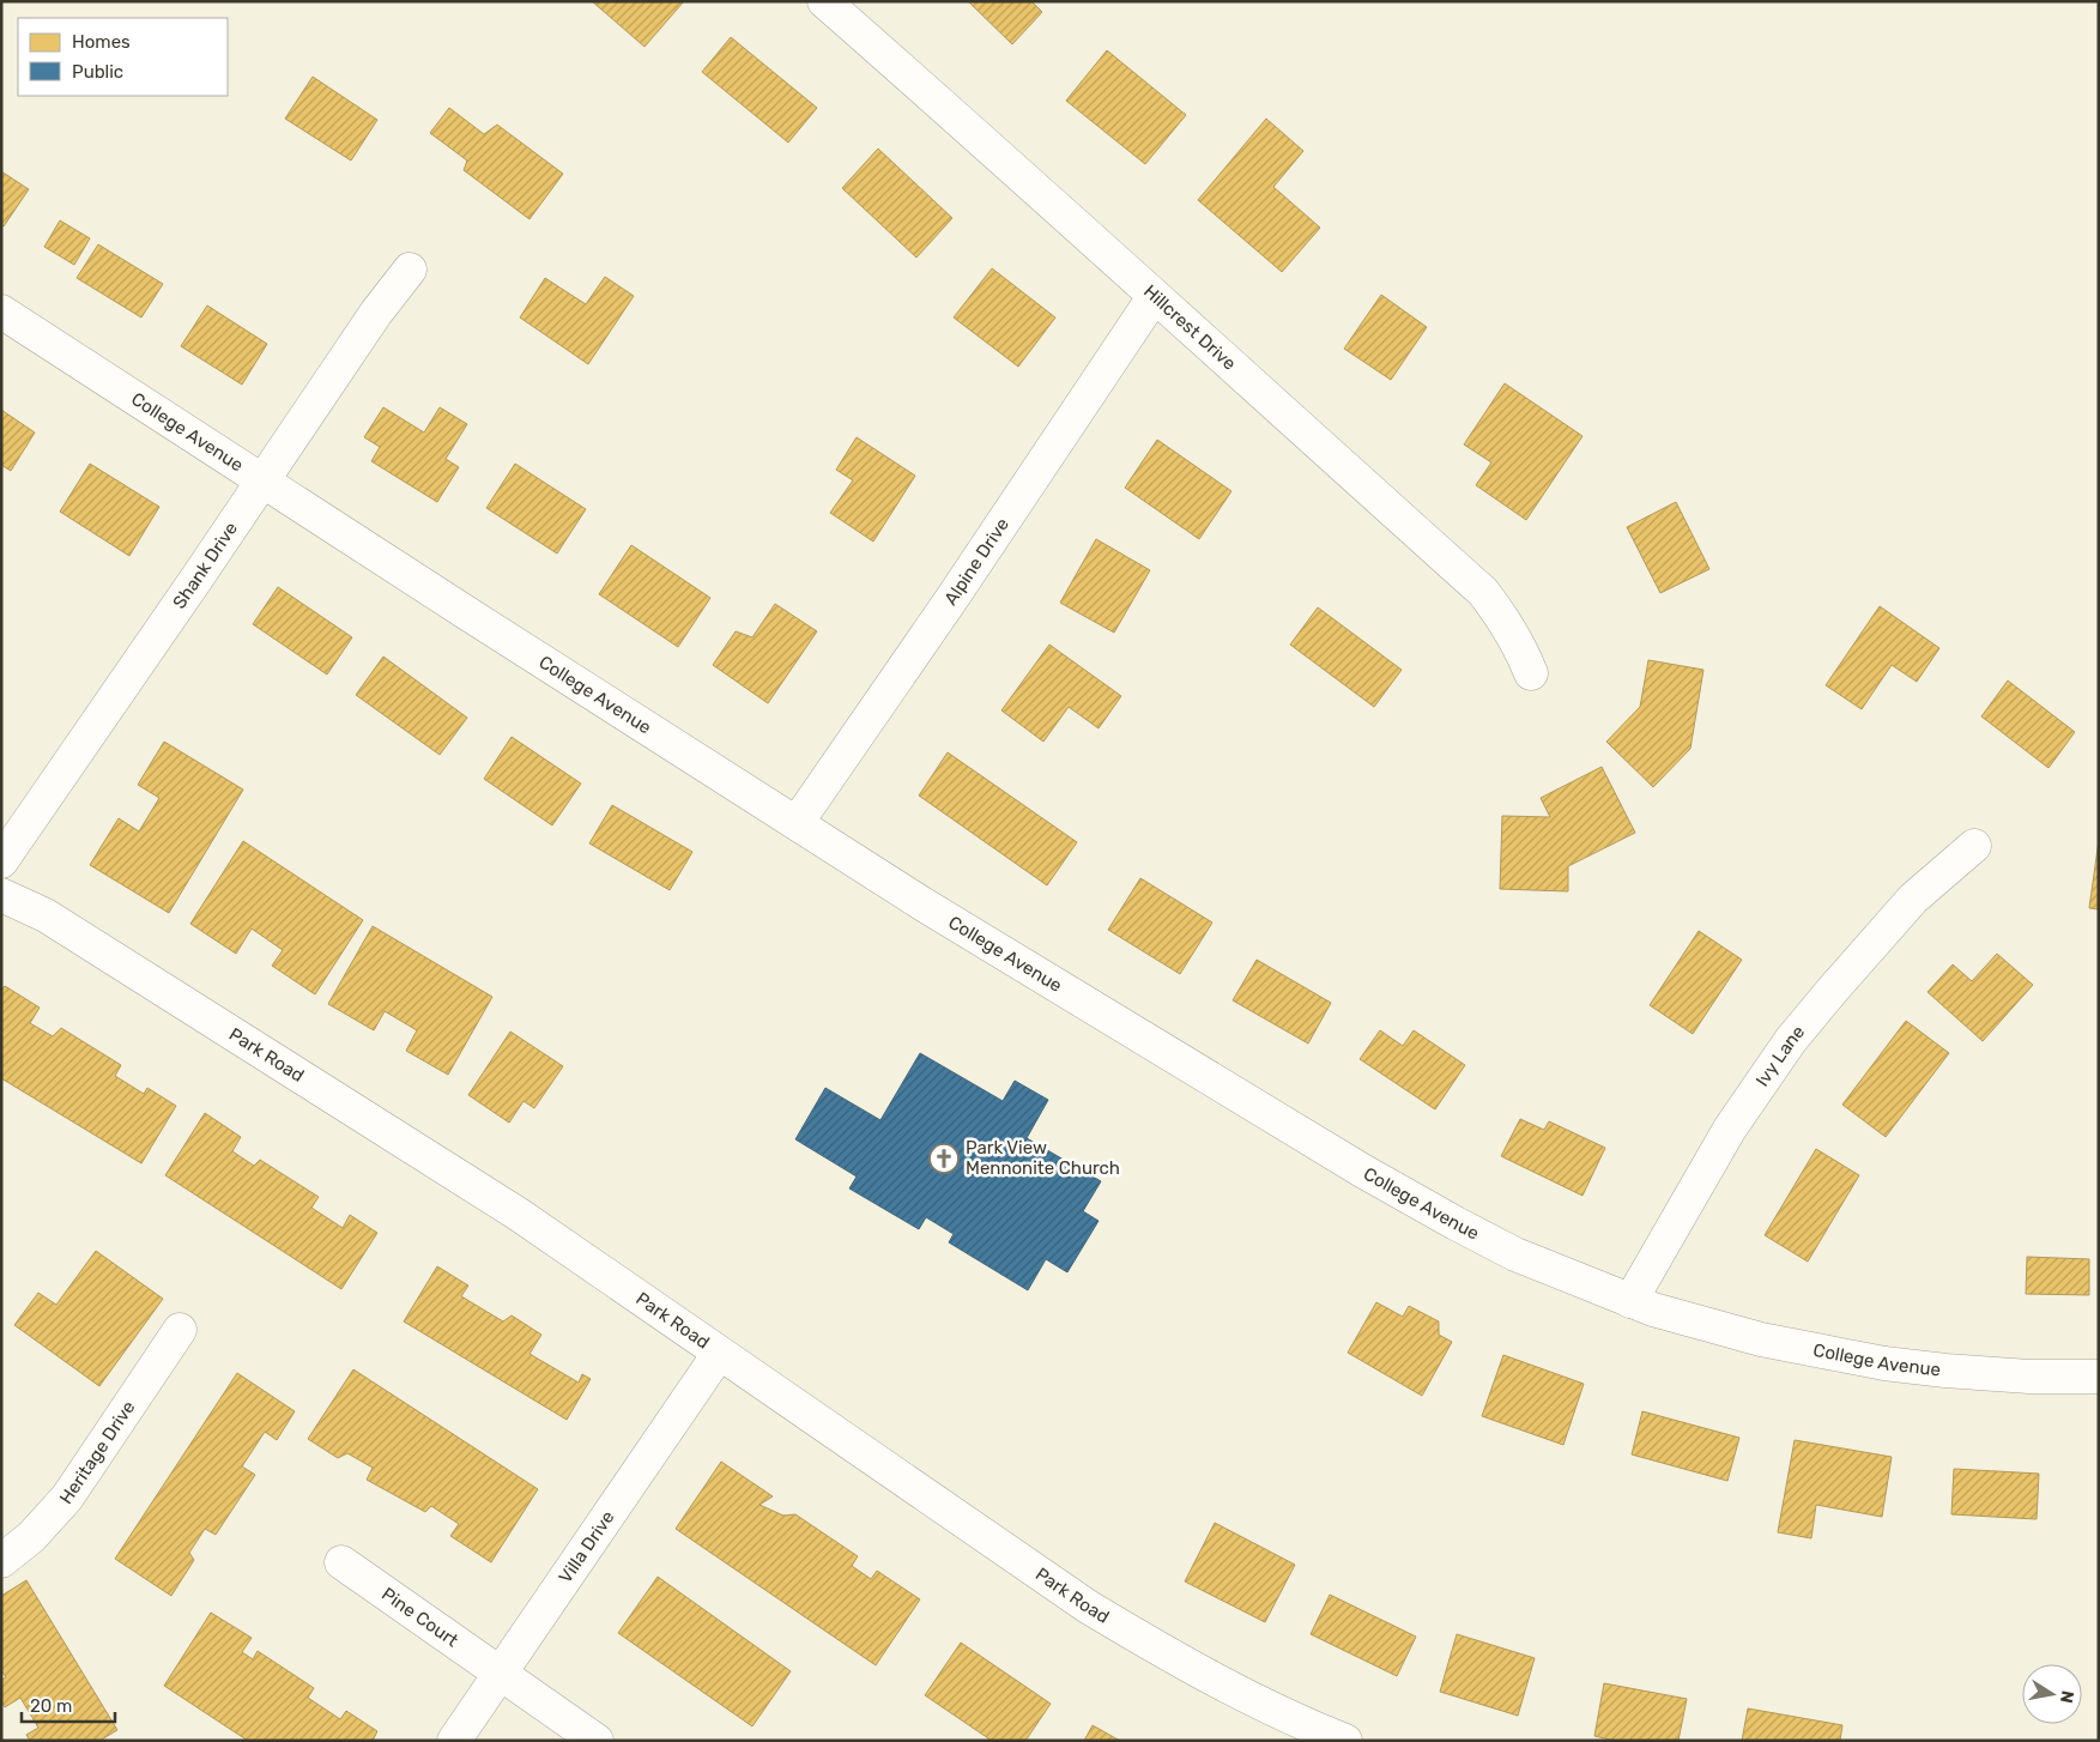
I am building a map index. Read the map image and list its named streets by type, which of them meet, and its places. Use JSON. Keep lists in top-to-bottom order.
{
  "streets": {
    "street": [
      "Hillcrest Drive",
      "College Avenue",
      "Alpine Drive",
      "Shank Drive",
      "Park Road",
      "Ivy Lane",
      "Heritage Drive",
      "Villa Drive",
      "Pine Court"
    ]
  },
  "crossings": [
    ["Hillcrest Drive", "Alpine Drive"],
    ["College Avenue", "Alpine Drive"],
    ["College Avenue", "Shank Drive"],
    ["College Avenue", "Ivy Lane"],
    ["Park Road", "Villa Drive"],
    ["Villa Drive", "Pine Court"]
  ],
  "places": {
    "church": ["Park View Mennonite Church"]
  },
  "legend": ["Homes", "Public"],
  "scale_bar": "20 m",
  "north": "right"
}
